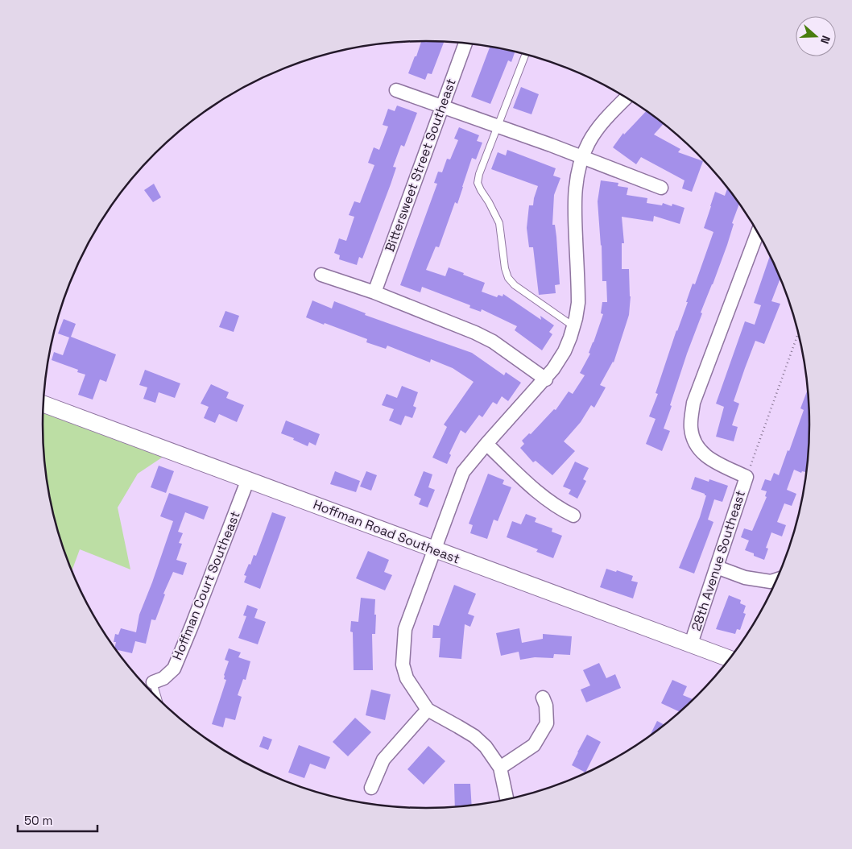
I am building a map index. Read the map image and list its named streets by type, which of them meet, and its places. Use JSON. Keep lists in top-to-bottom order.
{
  "streets": {
    "street": [
      "Bittersweet Street Southeast",
      "Hoffman Road Southeast",
      "28th Avenue Southeast",
      "Hoffman Court Southeast"
    ]
  },
  "crossings": [
    ["Hoffman Road Southeast", "28th Avenue Southeast"],
    ["Hoffman Road Southeast", "Hoffman Court Southeast"]
  ],
  "scale_bar": "50 m",
  "north": "right"
}
